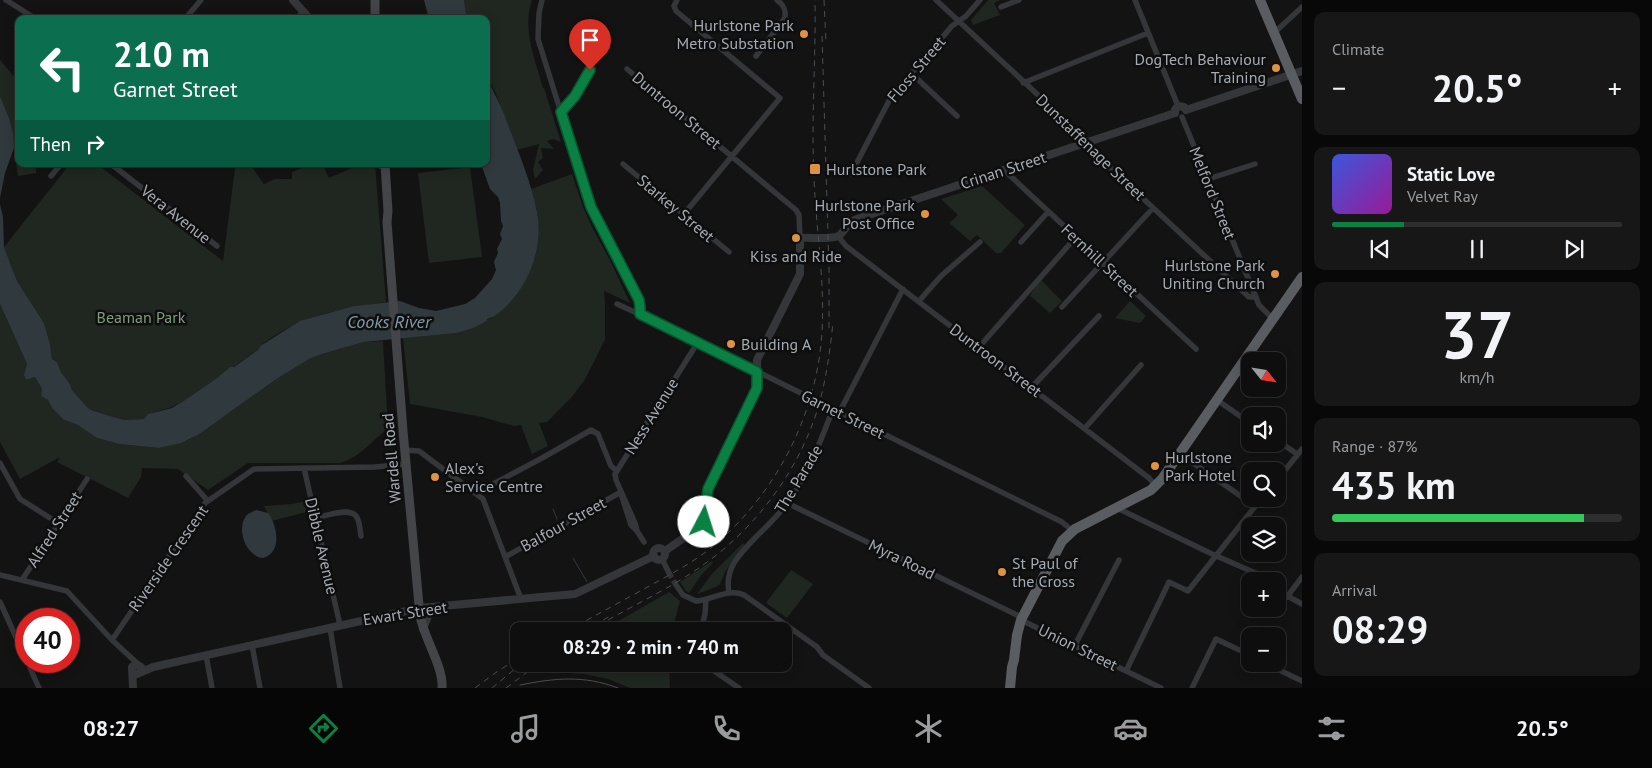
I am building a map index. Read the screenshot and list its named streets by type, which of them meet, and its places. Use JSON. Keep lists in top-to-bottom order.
{
  "streets": {
    "main road": ["Wardell Road"],
    "street": [
      "Floss Street",
      "Duntroon Street",
      "Dunstaffenage Street",
      "Crinan Street",
      "Melford Street",
      "Starkey Street",
      "Vera Avenue",
      "Fernhill Street",
      "Garnet Street",
      "Ness Avenue",
      "The Parade",
      "Balfour Street",
      "Alfred Street",
      "Dibble Avenue",
      "Riverside Crescent",
      "Myra Road",
      "Ewart Street",
      "Union Street"
    ]
  },
  "crossings": [
    ["Floss Street", "Dunstaffenage Street"],
    ["Duntroon Street", "Crinan Street"],
    ["Duntroon Street", "The Parade"],
    ["Dunstaffenage Street", "Crinan Street"],
    ["Dunstaffenage Street", "Melford Street"],
    ["Crinan Street", "Melford Street"],
    ["Crinan Street", "Fernhill Street"],
    ["Garnet Street", "Ness Avenue"],
    ["Garnet Street", "The Parade"],
    ["Garnet Street", "Ewart Street"],
    ["Ness Avenue", "Balfour Street"],
    ["Wardell Road", "Riverside Crescent"],
    ["Wardell Road", "Ewart Street"],
    ["The Parade", "Myra Road"],
    ["Dibble Avenue", "Riverside Crescent"],
    ["Dibble Avenue", "Ewart Street"],
    ["Myra Road", "Union Street"]
  ],
  "water": ["Cooks River"],
  "parks": ["Beaman Park"],
  "places": {
    "other": [
      "Hurlstone Park Metro Substation",
      "DogTech Behaviour Training",
      "Hurlstone Park Post Office",
      "Kiss and Ride",
      "Hurlstone Park Uniting Church",
      "Building A",
      "Hurlstone Park Hotel",
      "Alex's Service Centre",
      "St Paul of the Cross"
    ],
    "transit": ["Hurlstone Park"]
  },
  "north": "bottom right",
  "page": {
    "tile": [
      "Climate",
      ["37", "km/h"],
      ["Range · 87%", "435 km"],
      ["Arrival", "08:29"]
    ],
    "turn": ["210 m", "Garnet Street"],
    "heat": ["−", "20.5°", "+"],
    "then": "Then",
    "song": ["Static Love", "Velvet Ray"],
    "map_buttons": ["+", "−"],
    "limit": "40",
    "trip": "08:29 · 2 min · 740 m",
    "tabs": ["08:27", "20.5°"]
  }
}
